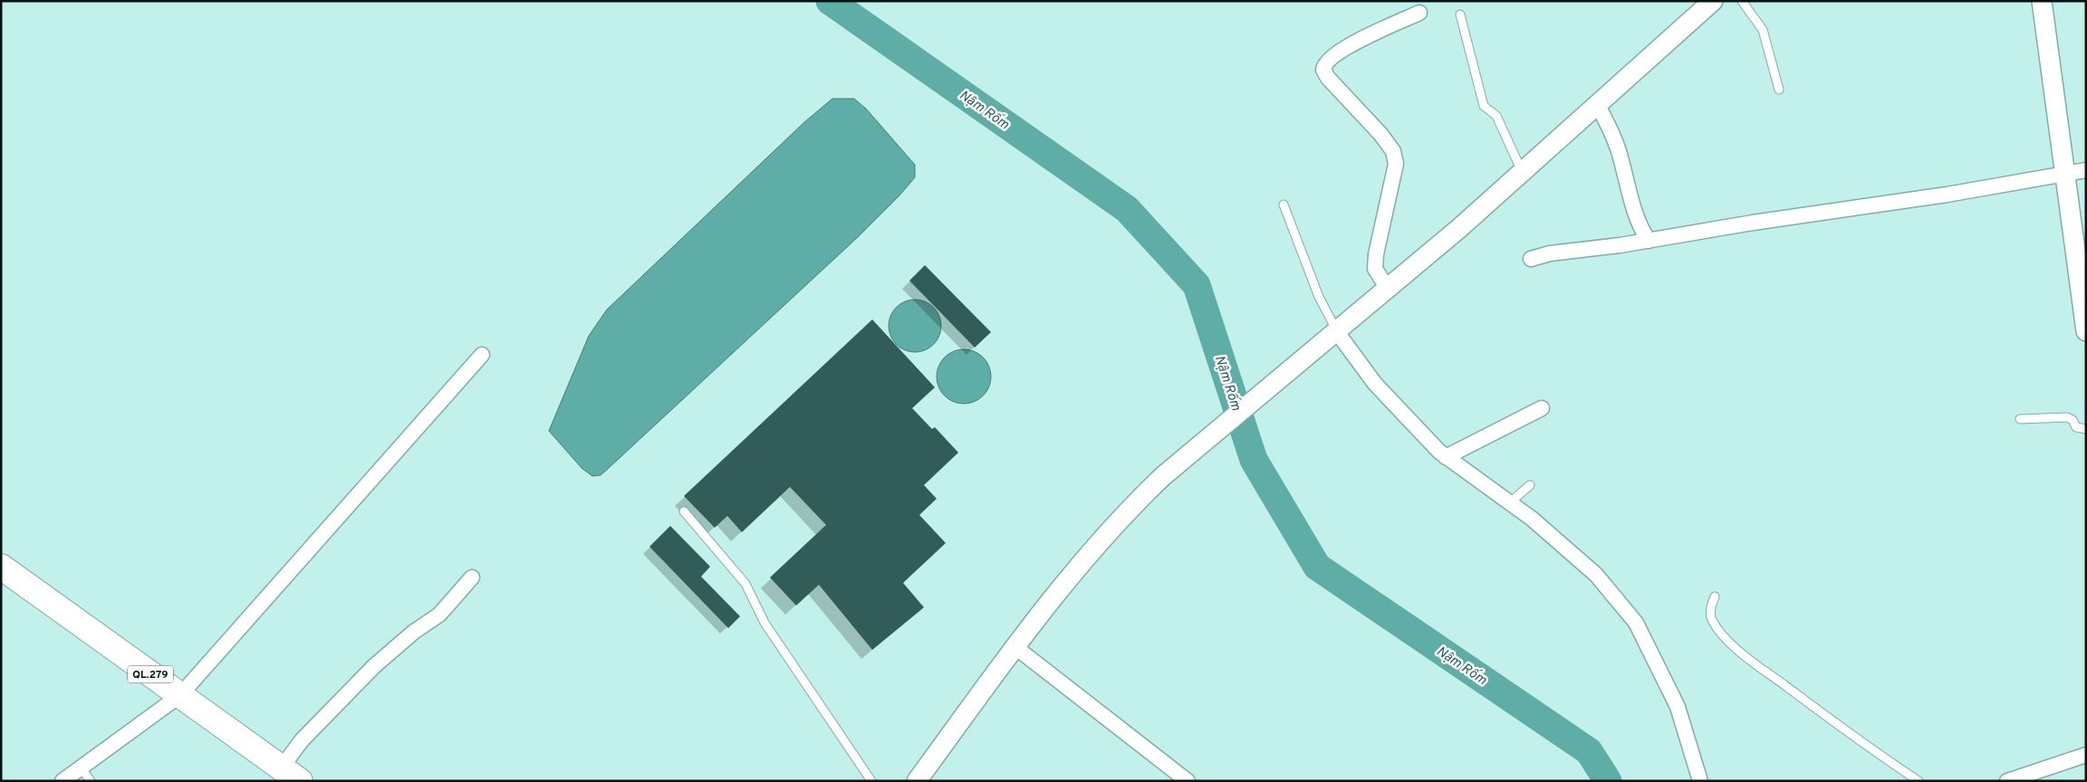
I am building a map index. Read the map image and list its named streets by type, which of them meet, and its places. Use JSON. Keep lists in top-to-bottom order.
{
  "streets": {
    "highway": ["QL.279"]
  },
  "water": ["Nậm Rốm"]
}
